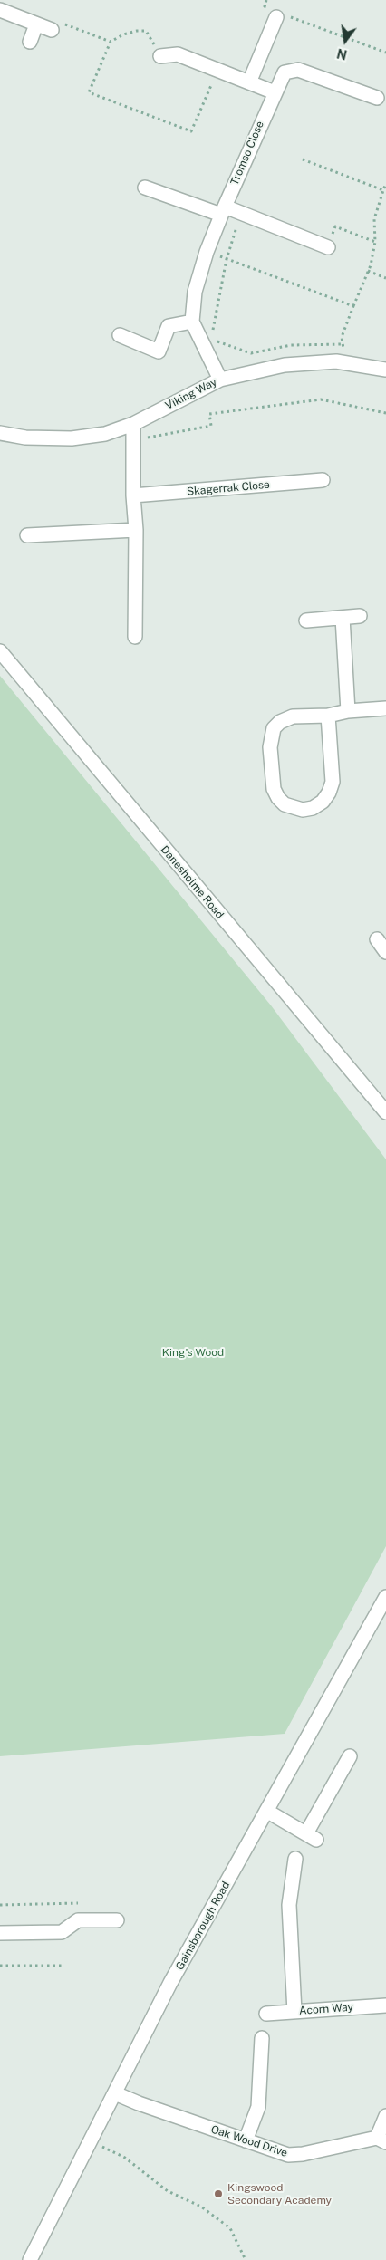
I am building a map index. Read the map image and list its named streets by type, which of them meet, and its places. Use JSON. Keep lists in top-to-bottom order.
{
  "streets": {
    "street": [
      "Tromso Close",
      "Viking Way",
      "Skagerrak Close",
      "Danesholme Road",
      "Gainsborough Road",
      "Acorn Way",
      "Oak Wood Drive"
    ]
  },
  "crossings": [
    ["Gainsborough Road", "Oak Wood Drive"]
  ],
  "parks": ["King's Wood"],
  "places": ["Kingswood Secondary Academy"],
  "north": "bottom"
}
